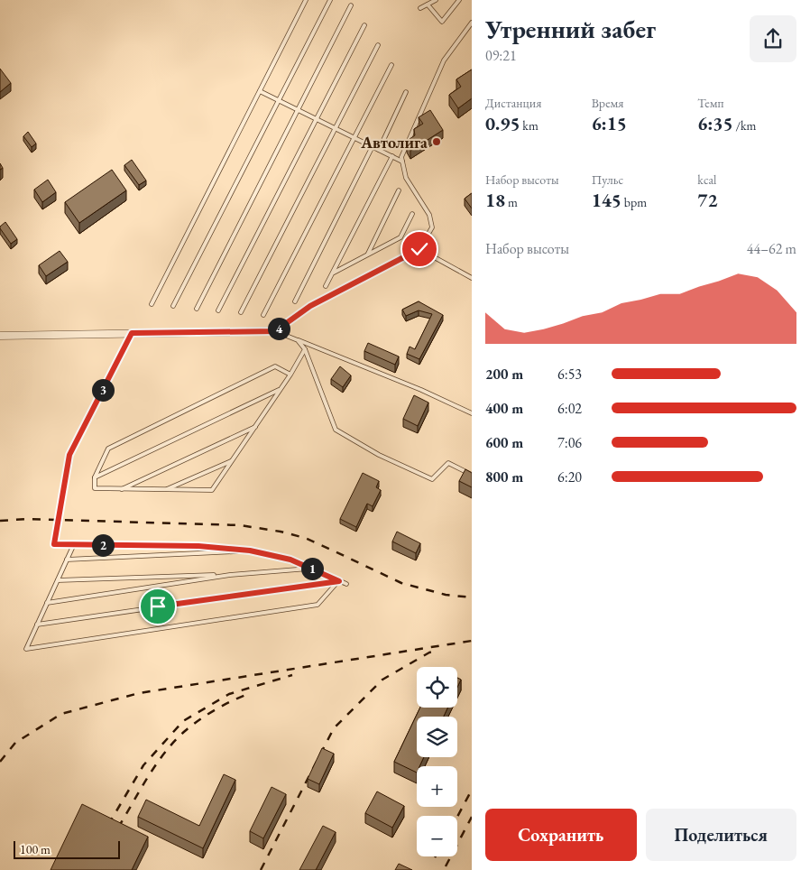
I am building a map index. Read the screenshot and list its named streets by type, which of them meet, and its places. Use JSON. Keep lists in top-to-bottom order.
{
  "places": ["Автолига"],
  "scale_bar": "100 m",
  "page": {
    "heading": ["Утренний забег", "09:21"],
    "stats": [
      ["Дистанция", "0.95 km"],
      ["Время", "6:15"],
      ["Темп", "6:35 /km"],
      ["Набор высоты", "18 m"],
      ["Пульс", "145 bpm"],
      ["kcal", "72"]
    ],
    "chart": ["Набор высоты", "44–62 m"],
    "pins": [
      "4",
      "3",
      "2",
      "1"
    ],
    "list": [
      {
        "name": "200 m",
        "note": "6:53"
      },
      {
        "name": "400 m",
        "note": "6:02"
      },
      {
        "name": "600 m",
        "note": "7:06"
      },
      {
        "name": "800 m",
        "note": "6:20"
      }
    ],
    "map_buttons": ["+", "−"],
    "buttons": ["Сохранить", "Поделиться"],
    "scale": "100 m"
  }
}
